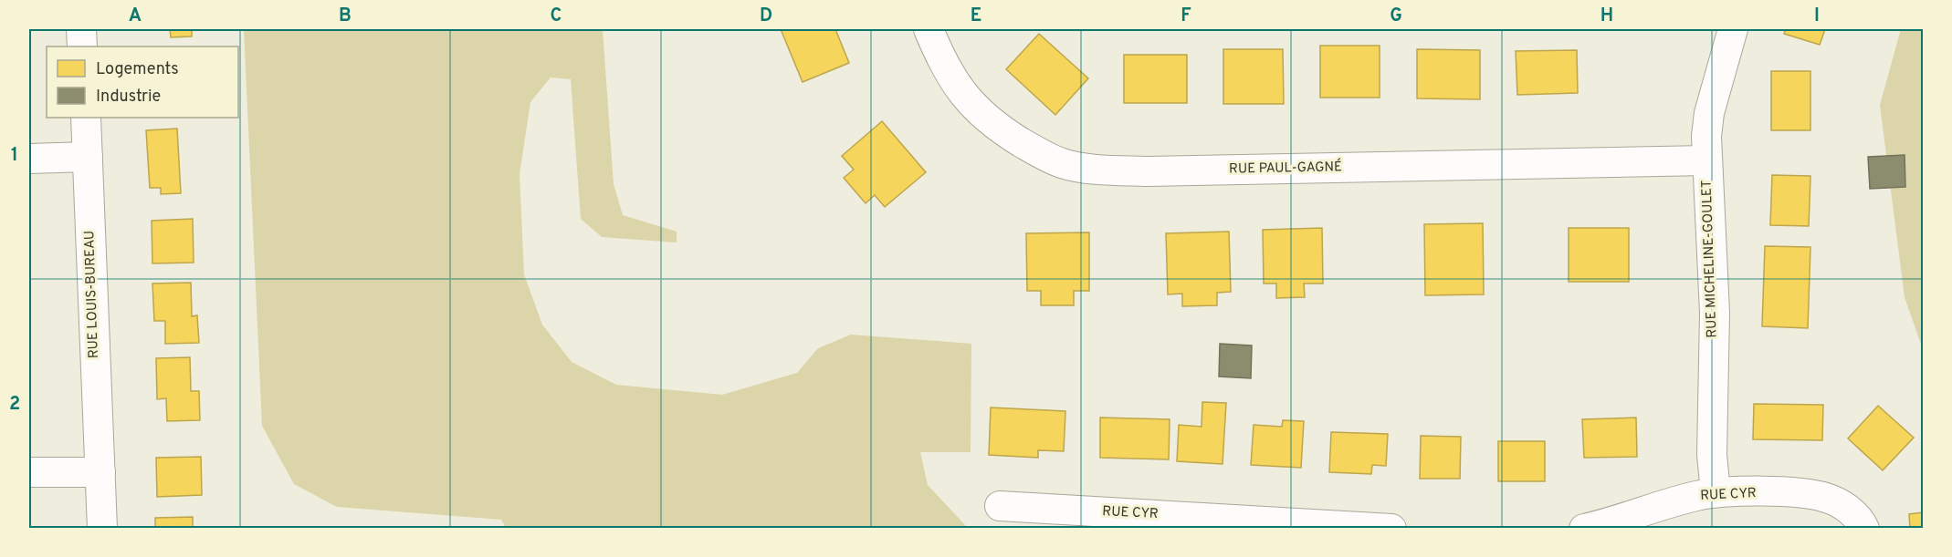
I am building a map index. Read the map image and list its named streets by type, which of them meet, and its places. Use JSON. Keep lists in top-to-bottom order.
{
  "streets": {
    "street": [
      "RUE PAUL-GAGNÉ",
      "RUE MICHELINE-GOULET",
      "RUE LOUIS-BUREAU",
      "RUE CYR"
    ]
  },
  "crossings": [
    ["RUE PAUL-GAGNÉ", "RUE MICHELINE-GOULET"],
    ["RUE MICHELINE-GOULET", "RUE CYR"]
  ],
  "legend": ["Logements", "Industrie"],
  "grid": {
    "columns": [
      "A",
      "B",
      "C",
      "D",
      "E",
      "F",
      "G",
      "H",
      "I"
    ],
    "rows": ["1", "2"]
  }
}
